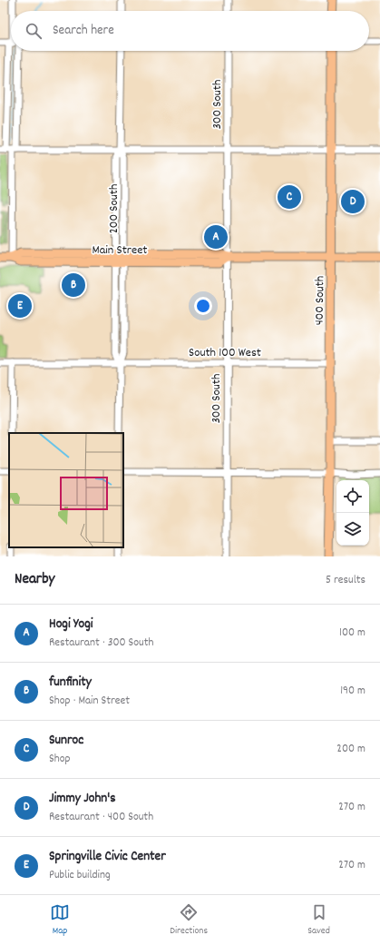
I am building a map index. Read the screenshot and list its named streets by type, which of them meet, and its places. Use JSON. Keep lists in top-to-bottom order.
{
  "streets": {
    "main road": ["Main Street", "400 South"],
    "street": ["300 South", "200 South", "South 100 West"]
  },
  "crossings": [
    ["300 South", "Main Street"],
    ["300 South", "South 100 West"],
    ["200 South", "Main Street"],
    ["200 South", "South 100 West"],
    ["Main Street", "400 South"],
    ["400 South", "South 100 West"]
  ],
  "page": {
    "search": "Search here",
    "pins": [
      "C",
      "D",
      "A",
      "B",
      "E"
    ],
    "heading": ["Nearby", "5 results"],
    "list": [
      {
        "mark": "A",
        "name": "Hogi Yogi",
        "note": "Restaurant · 300 South",
        "value": "100 m"
      },
      {
        "mark": "B",
        "name": "funfinity",
        "note": "Shop · Main Street",
        "value": "190 m"
      },
      {
        "mark": "C",
        "name": "Sunroc",
        "note": "Shop",
        "value": "200 m"
      },
      {
        "mark": "D",
        "name": "Jimmy John's",
        "note": "Restaurant · 400 South",
        "value": "270 m"
      },
      {
        "mark": "E",
        "name": "Springville Civic Center",
        "note": "Public building",
        "value": "270 m"
      }
    ],
    "nav": ["Map", "Directions", "Saved"]
  }
}
